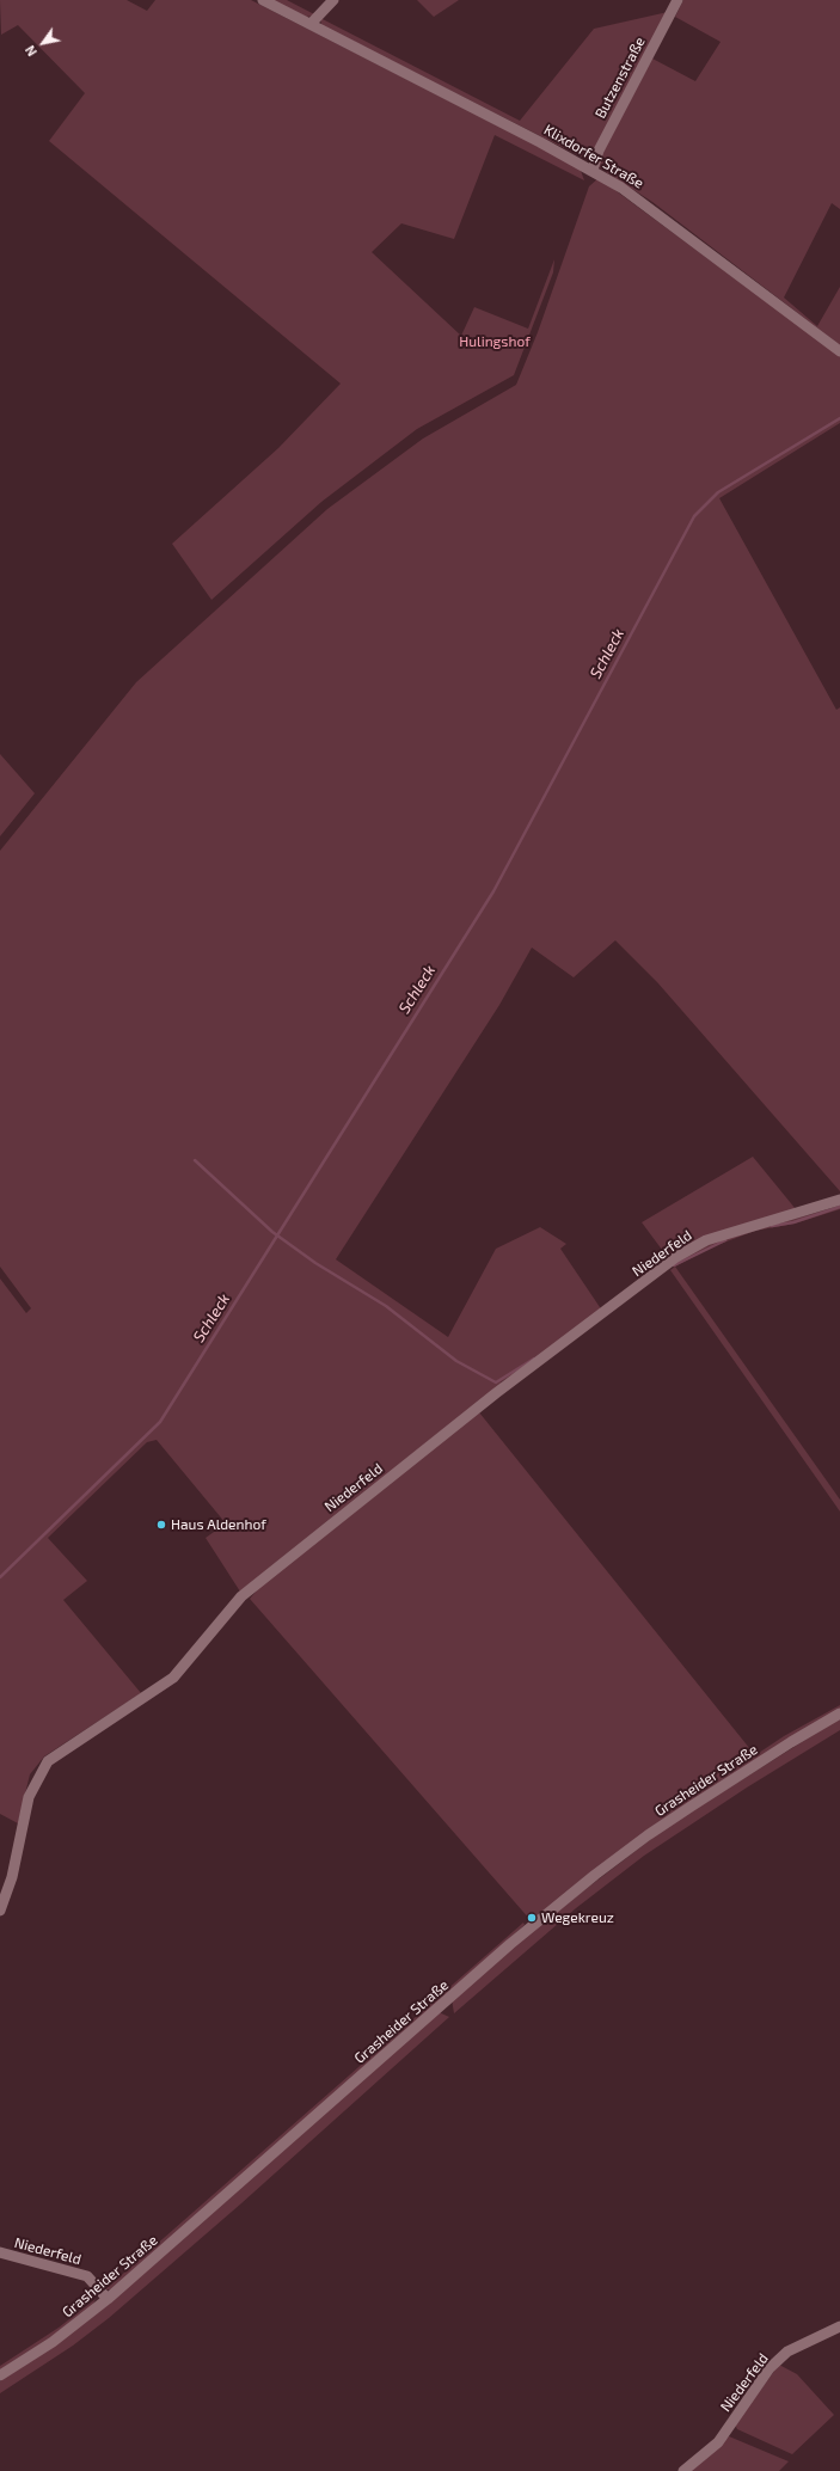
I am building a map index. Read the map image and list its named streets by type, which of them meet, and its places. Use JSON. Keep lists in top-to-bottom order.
{
  "streets": {
    "street": [
      "Butzenstraße",
      "Klixdorfer Straße",
      "Niederfeld",
      "Grasheider Straße"
    ]
  },
  "crossings": [
    ["Butzenstraße", "Klixdorfer Straße"],
    ["Niederfeld", "Grasheider Straße"]
  ],
  "water": ["Schleck"],
  "parks": ["Hulingshof"],
  "places": ["Haus Aldenhof", "Wegekreuz"],
  "north": "bottom left"
}
